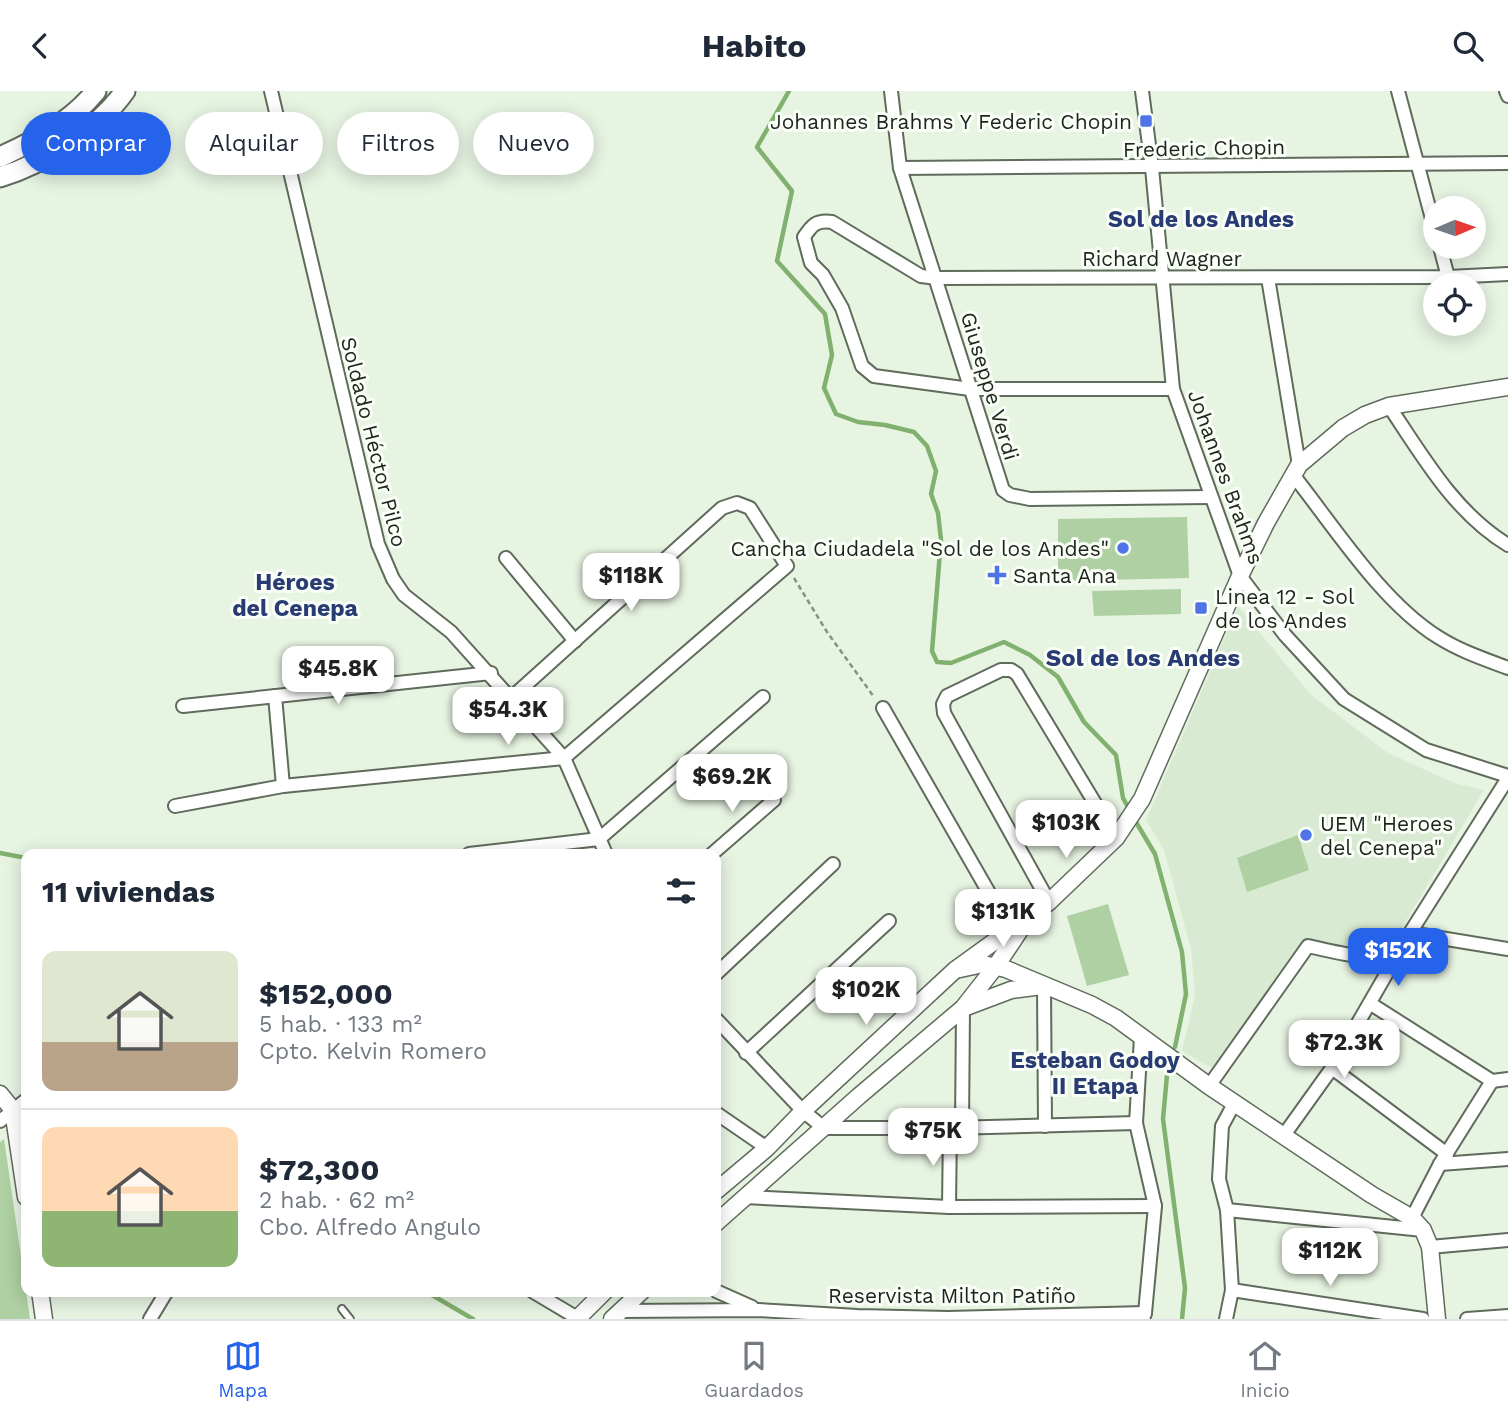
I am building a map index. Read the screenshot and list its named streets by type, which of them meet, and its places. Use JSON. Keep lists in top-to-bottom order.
{
  "streets": {
    "street": [
      "Frederic Chopin",
      "Richard Wagner",
      "Giuseppe Verdi",
      "Soldado Héctor Pilco",
      "Johannes Brahms",
      "Reservista Milton Patiño"
    ]
  },
  "crossings": [
    ["Frederic Chopin", "Giuseppe Verdi"],
    ["Frederic Chopin", "Johannes Brahms"],
    ["Richard Wagner", "Giuseppe Verdi"],
    ["Richard Wagner", "Johannes Brahms"],
    ["Giuseppe Verdi", "Johannes Brahms"]
  ],
  "districts": [
    "Sol de los Andes",
    "Héroes del Cenepa",
    "Sol de los Andes",
    "Esteban Godoy II Etapa"
  ],
  "places": {
    "transit": ["Johannes Brahms Y Federic Chopin", "Linea 12 - Sol de los Andes"],
    "other": ["Cancha Ciudadela \"Sol de los Andes\"", "UEM \"Heroes del Cenepa\""],
    "health": ["Santa Ana"]
  },
  "north": "right",
  "page": {
    "header": "Habito",
    "chip": [
      "Comprar",
      "Alquilar",
      "Filtros",
      "Nuevo"
    ],
    "price": [
      "$118K",
      "$45.8K",
      "$54.3K",
      "$69.2K",
      "$103K",
      "$131K",
      "$152K",
      "$102K",
      "$72.3K",
      "$75K",
      "$112K"
    ],
    "heading": "11 viviendas",
    "list": [
      {
        "name": "$152,000",
        "note": "5 hab. · 133 m² · Cpto. Kelvin Romero"
      },
      {
        "name": "$72,300",
        "note": "2 hab. · 62 m² · Cbo. Alfredo Angulo"
      }
    ],
    "tabs": ["Mapa", "Guardados", "Inicio"]
  }
}
